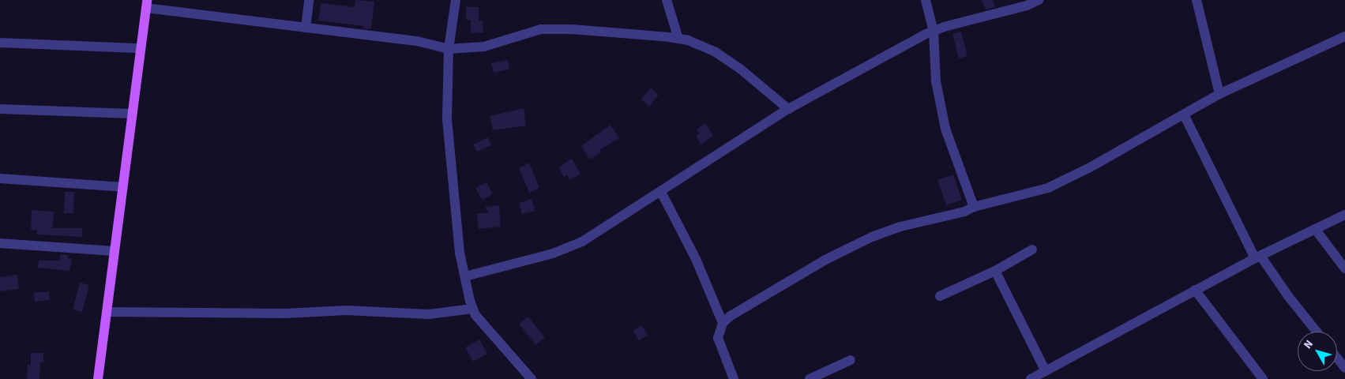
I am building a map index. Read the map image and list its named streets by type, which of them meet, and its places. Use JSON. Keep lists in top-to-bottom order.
{
  "north": "top left"
}
